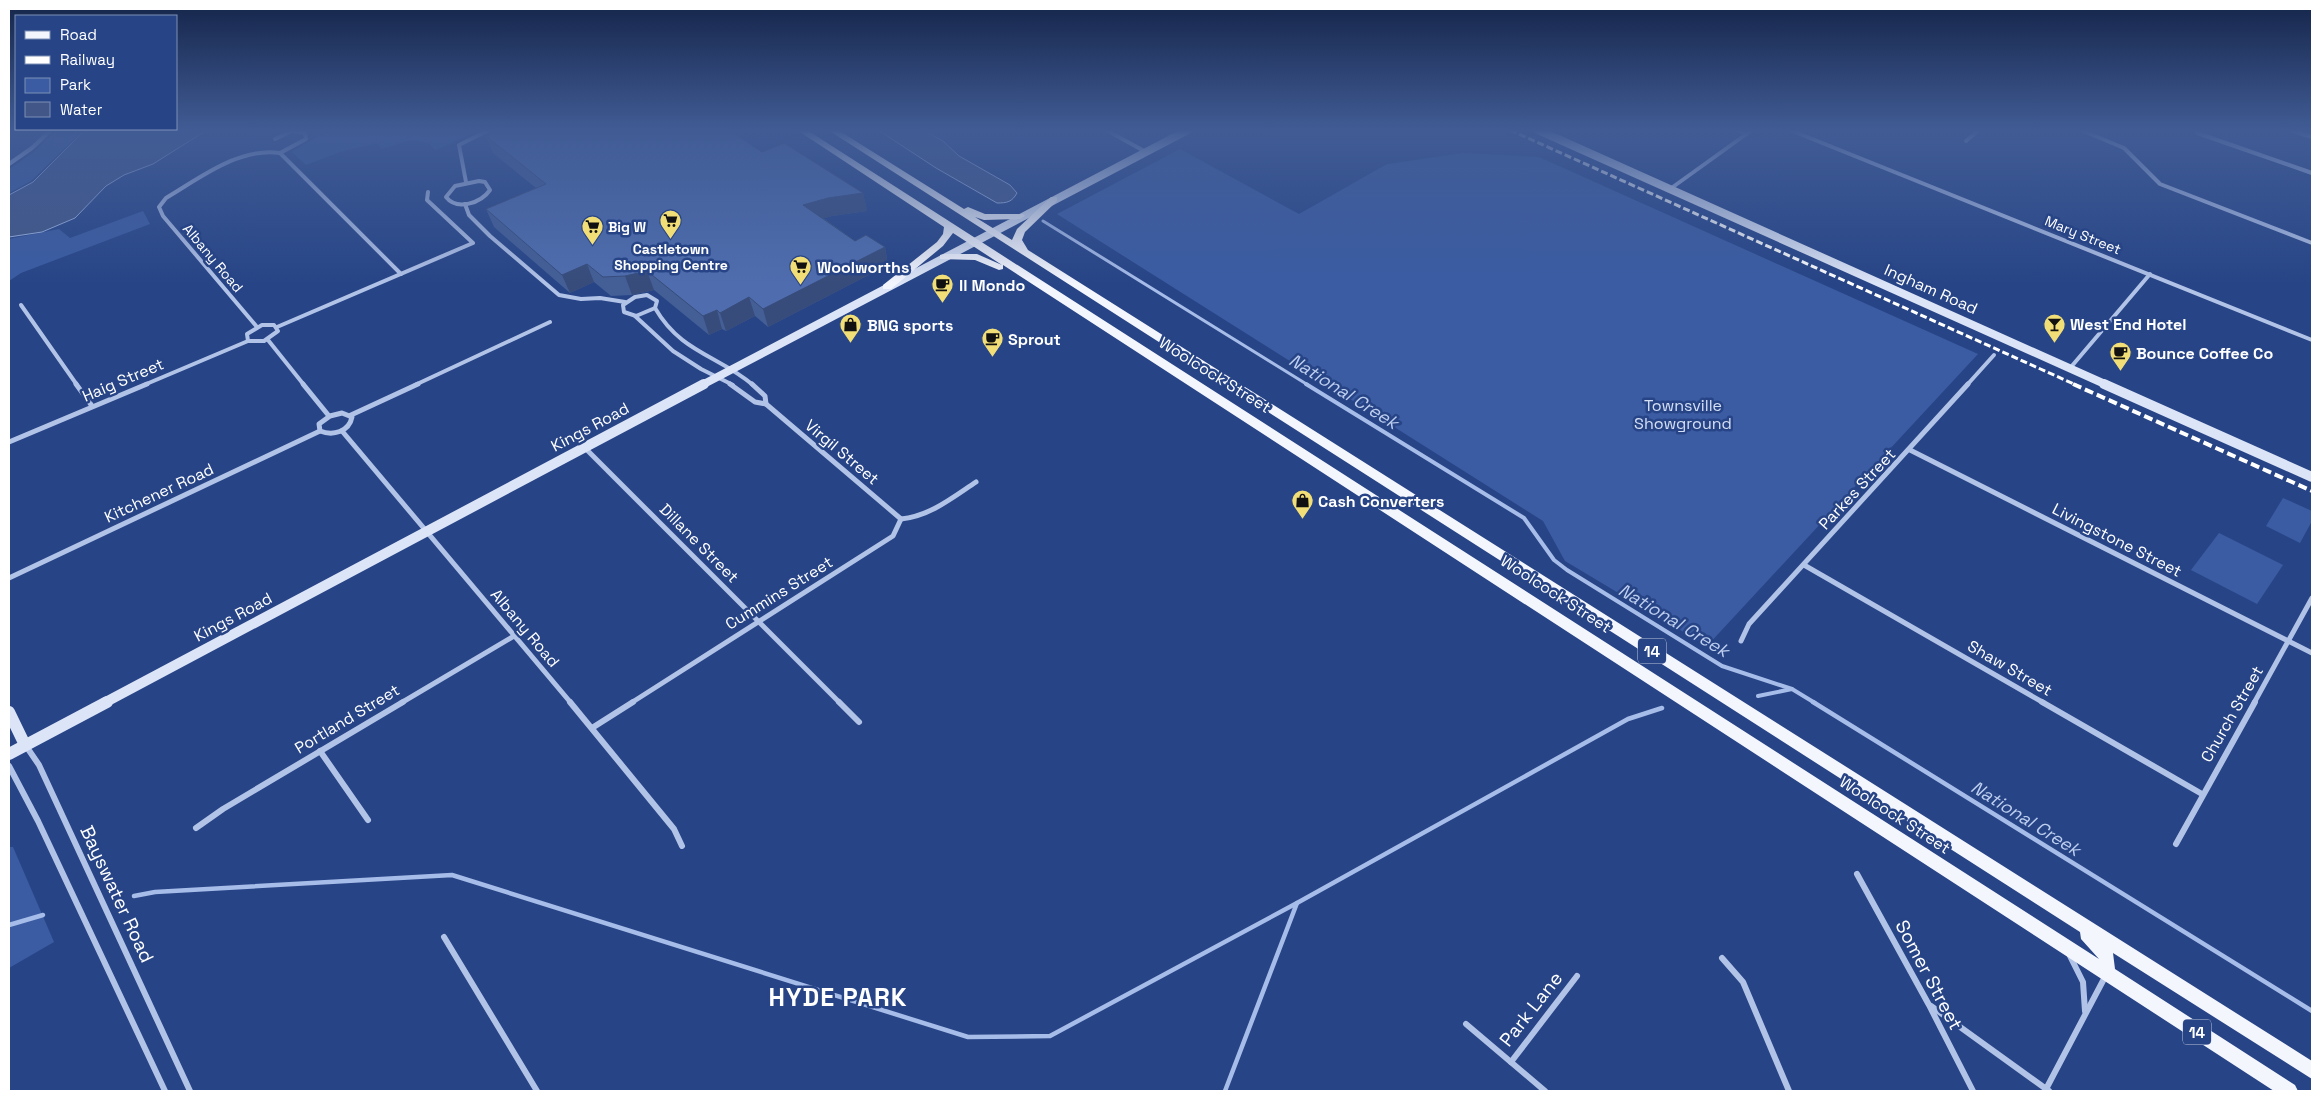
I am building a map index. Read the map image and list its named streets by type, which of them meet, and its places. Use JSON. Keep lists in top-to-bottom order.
{
  "streets": {
    "main road": [
      "Ingham Road",
      "Woolcock Street",
      "Kings Road",
      "14",
      "Bayswater Road"
    ],
    "street": [
      "Mary Street",
      "Albany Road",
      "Haig Street",
      "Virgil Street",
      "Parkes Street",
      "Kitchener Road",
      "Livingstone Street",
      "Dillane Street",
      "Cummins Street",
      "Shaw Street",
      "Church Street",
      "Portland Street",
      "Somer Street",
      "Park Lane"
    ]
  },
  "crossings": [
    ["Albany Road", "Kings Road"],
    ["Albany Road", "Cummins Street"],
    ["Albany Road", "Portland Street"],
    ["Woolcock Street", "Kings Road"],
    ["Kings Road", "Virgil Street"],
    ["Kings Road", "Dillane Street"],
    ["Kings Road", "Bayswater Road"],
    ["Virgil Street", "Cummins Street"],
    ["Parkes Street", "Livingstone Street"],
    ["Parkes Street", "Shaw Street"],
    ["Livingstone Street", "Church Street"],
    ["Dillane Street", "Cummins Street"],
    ["Shaw Street", "Church Street"]
  ],
  "districts": ["HYDE PARK"],
  "water": ["National Creek"],
  "parks": ["Townsville Showground"],
  "places": {
    "supermarket": ["Castletown Shopping Centre", "Big W", "Woolworths"],
    "cafe": ["Il Mondo", "Sprout", "Bounce Coffee Co"],
    "bar": ["West End Hotel"],
    "shop": ["BNG sports", "Cash Converters"]
  },
  "legend": [
    "Road",
    "Railway",
    "Park",
    "Water"
  ]
}
